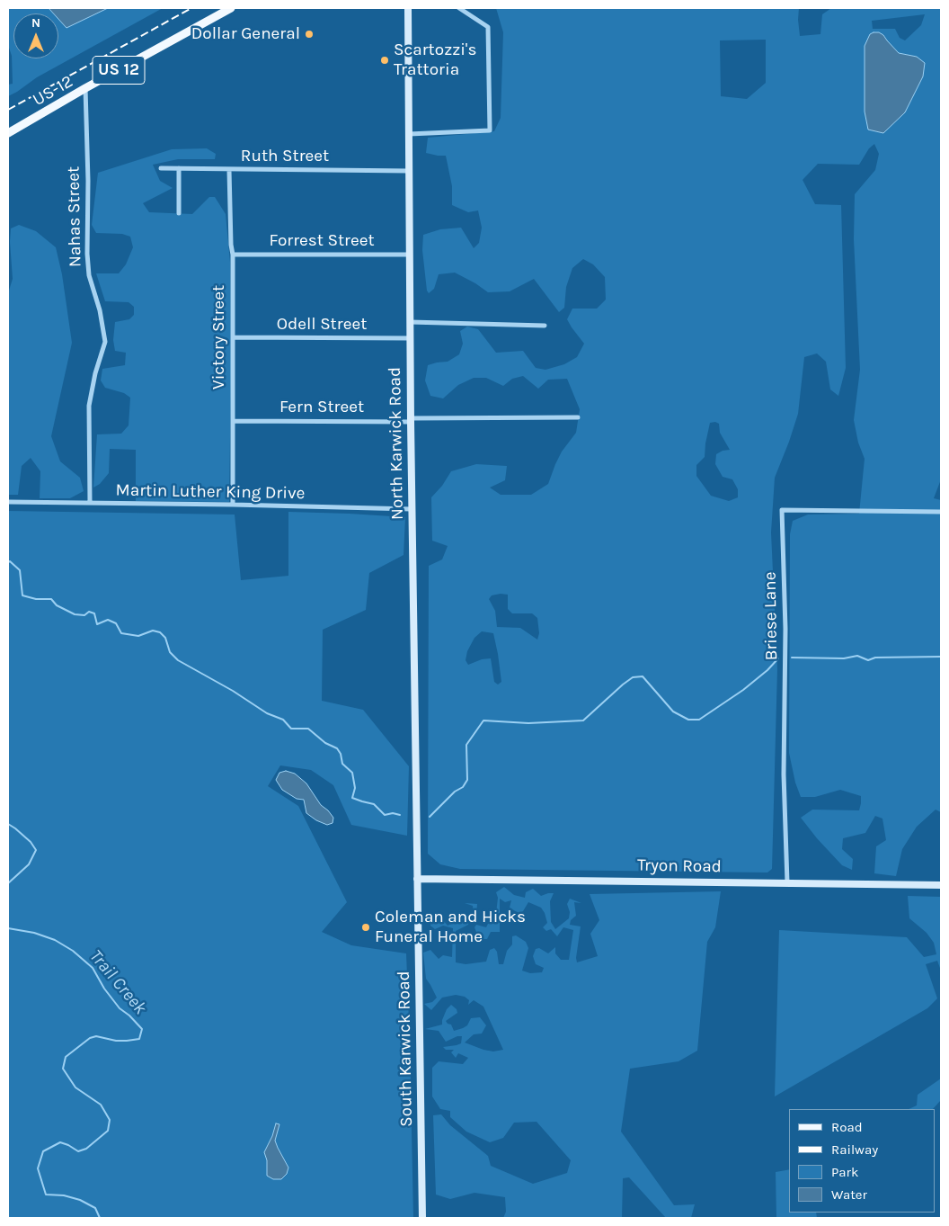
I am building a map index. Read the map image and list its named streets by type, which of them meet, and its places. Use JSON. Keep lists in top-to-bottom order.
{
  "streets": {
    "main road": ["US 12", "US-12"],
    "street": [
      "Ruth Street",
      "Nahas Street",
      "Forrest Street",
      "Odell Street",
      "Victory Street",
      "Fern Street",
      "North Karwick Road",
      "Martin Luther King Drive",
      "Briese Lane",
      "Tryon Road",
      "South Karwick Road"
    ]
  },
  "crossings": [
    ["US-12", "Nahas Street"],
    ["Ruth Street", "Victory Street"],
    ["Ruth Street", "North Karwick Road"],
    ["Nahas Street", "Martin Luther King Drive"],
    ["Forrest Street", "Victory Street"],
    ["Forrest Street", "North Karwick Road"],
    ["Odell Street", "Victory Street"],
    ["Odell Street", "North Karwick Road"],
    ["Victory Street", "Fern Street"],
    ["Victory Street", "Martin Luther King Drive"],
    ["Fern Street", "North Karwick Road"],
    ["North Karwick Road", "Martin Luther King Drive"],
    ["North Karwick Road", "Tryon Road"],
    ["North Karwick Road", "South Karwick Road"],
    ["Briese Lane", "Tryon Road"],
    ["Tryon Road", "South Karwick Road"]
  ],
  "water": ["Trail Creek"],
  "places": ["Dollar General", "Scartozzi's Trattoria", "Coleman and Hicks Funeral Home"],
  "legend": [
    "Road",
    "Railway",
    "Park",
    "Water"
  ],
  "north": "top"
}
